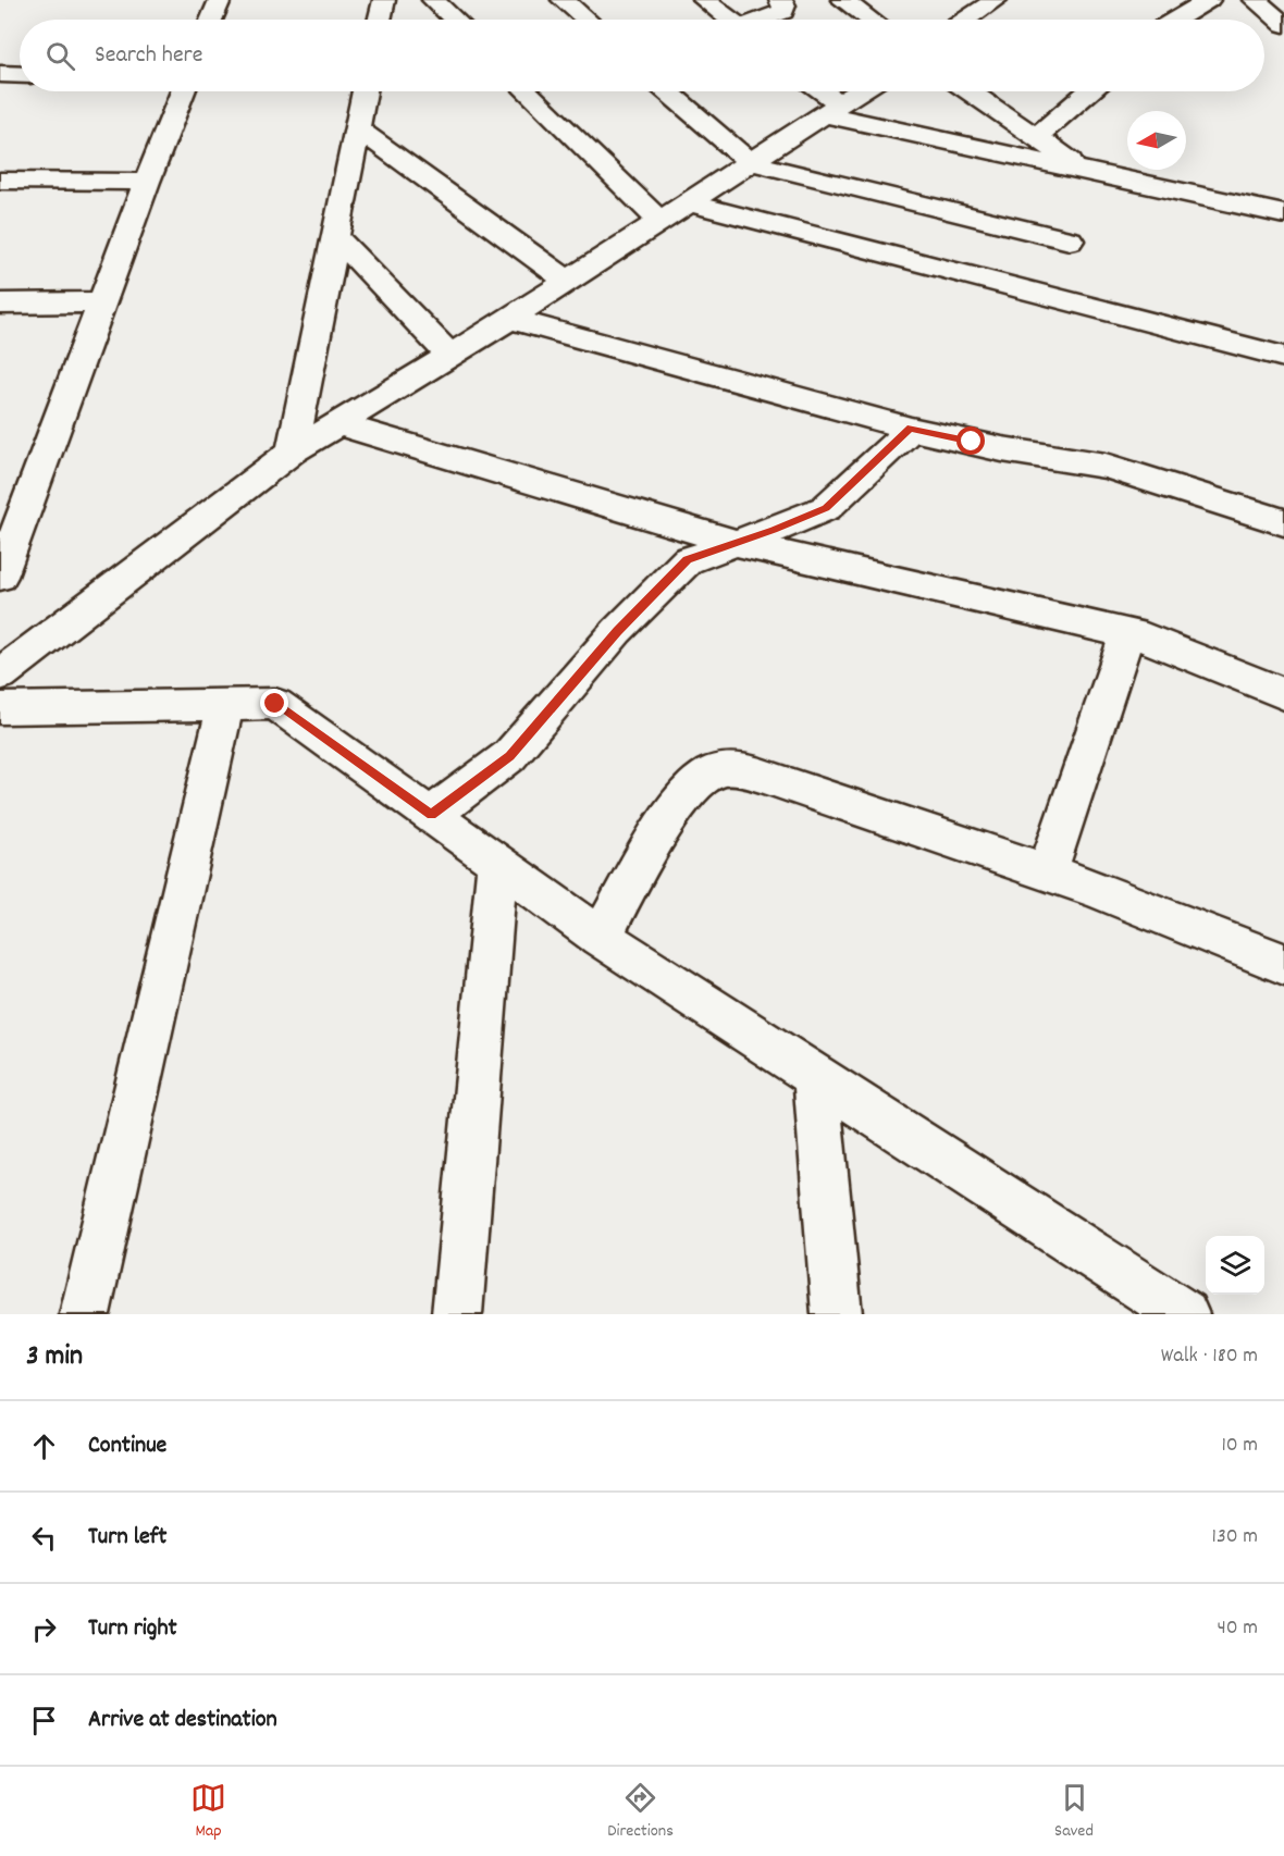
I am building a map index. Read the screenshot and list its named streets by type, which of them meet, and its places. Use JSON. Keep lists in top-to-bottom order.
{
  "north": "left",
  "page": {
    "search": "Search here",
    "heading": ["3 min", "Walk · 180 m"],
    "list": [
      ["Continue", "10 m"],
      ["Turn left", "130 m"],
      ["Turn right", "40 m"],
      "Arrive at destination"
    ],
    "nav": ["Map", "Directions", "Saved"]
  }
}
